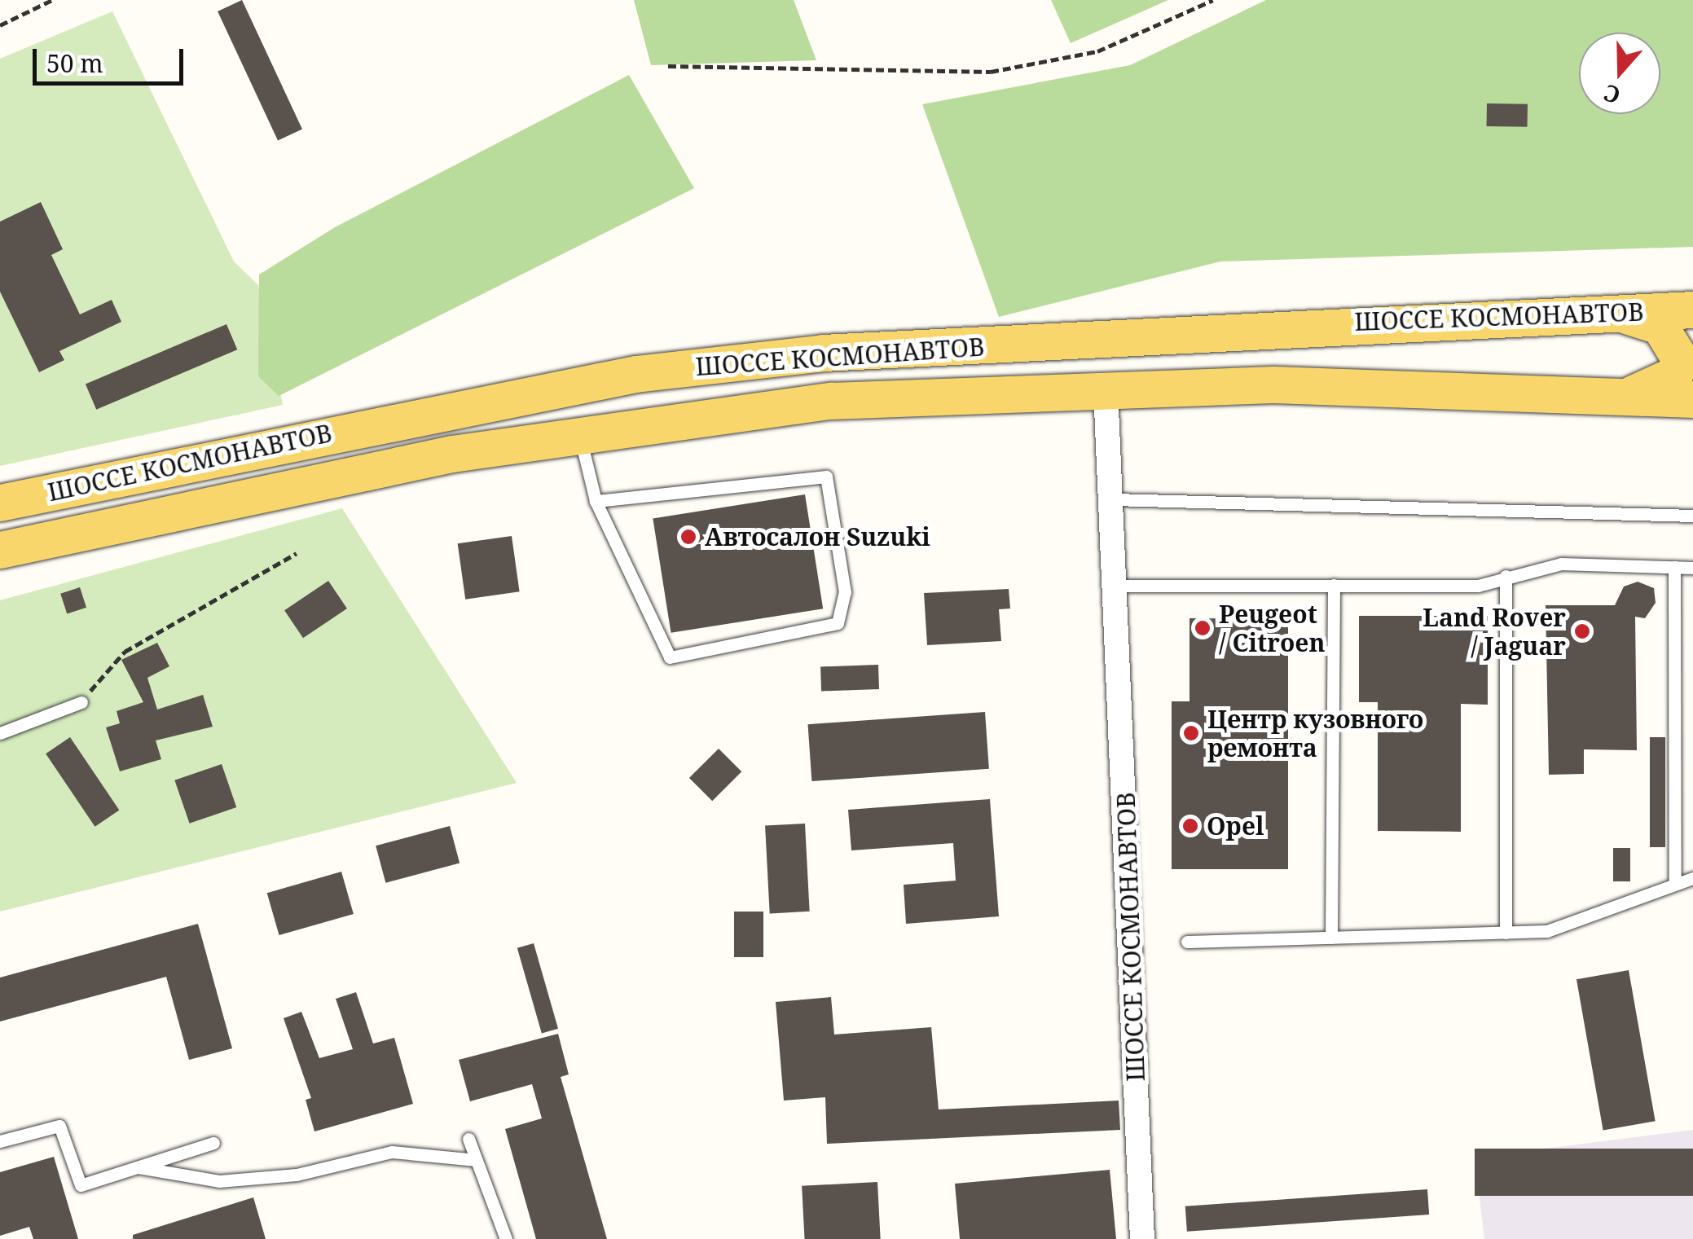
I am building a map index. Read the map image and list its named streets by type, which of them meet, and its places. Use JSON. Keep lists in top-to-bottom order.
{
  "streets": {
    "main road": ["ШОССЕ КОСМОНАВТОВ"]
  },
  "places": [
    "Автосалон Suzuki",
    "Peugeot / Citroen",
    "Land Rover / Jaguar",
    "Центр кузовного ремонта",
    "Opel"
  ],
  "scale_bar": "50 m",
  "north": "bottom"
}
